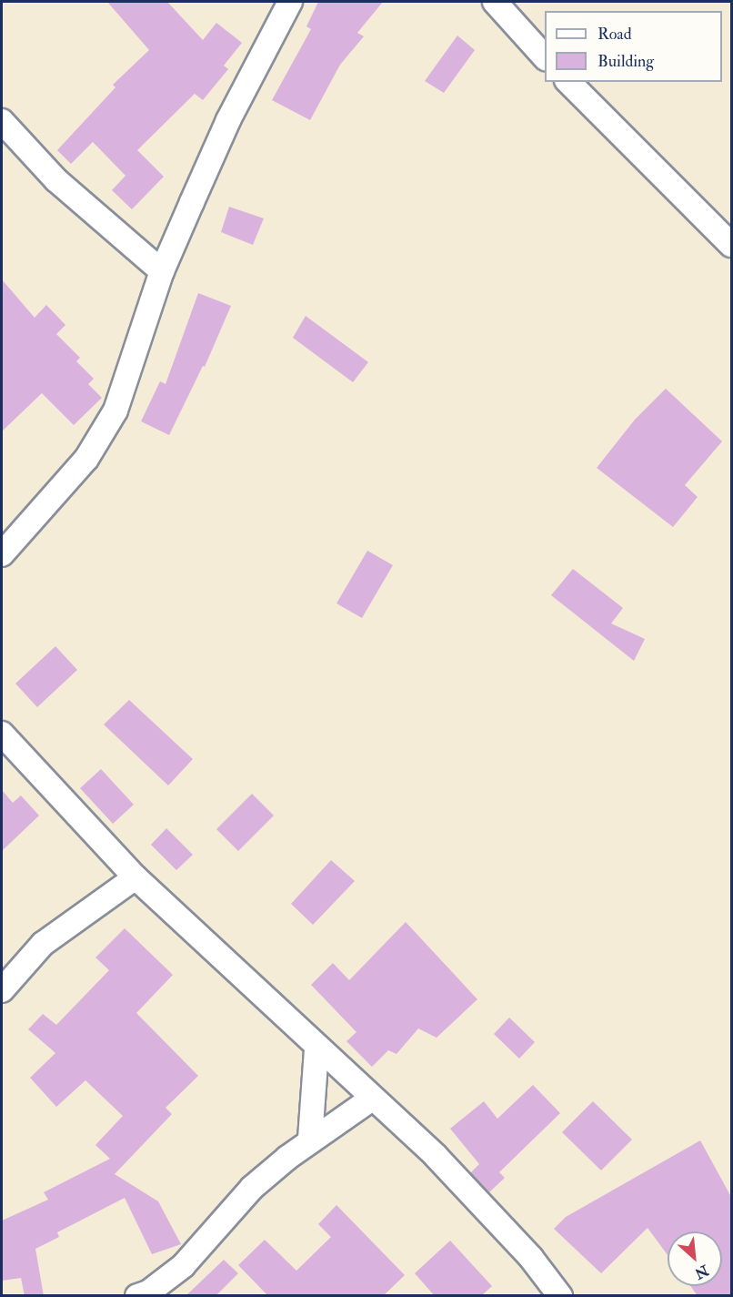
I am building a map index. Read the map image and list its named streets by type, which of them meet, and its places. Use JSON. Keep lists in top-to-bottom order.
{
  "legend": ["Road", "Building"],
  "north": "bottom right"
}
